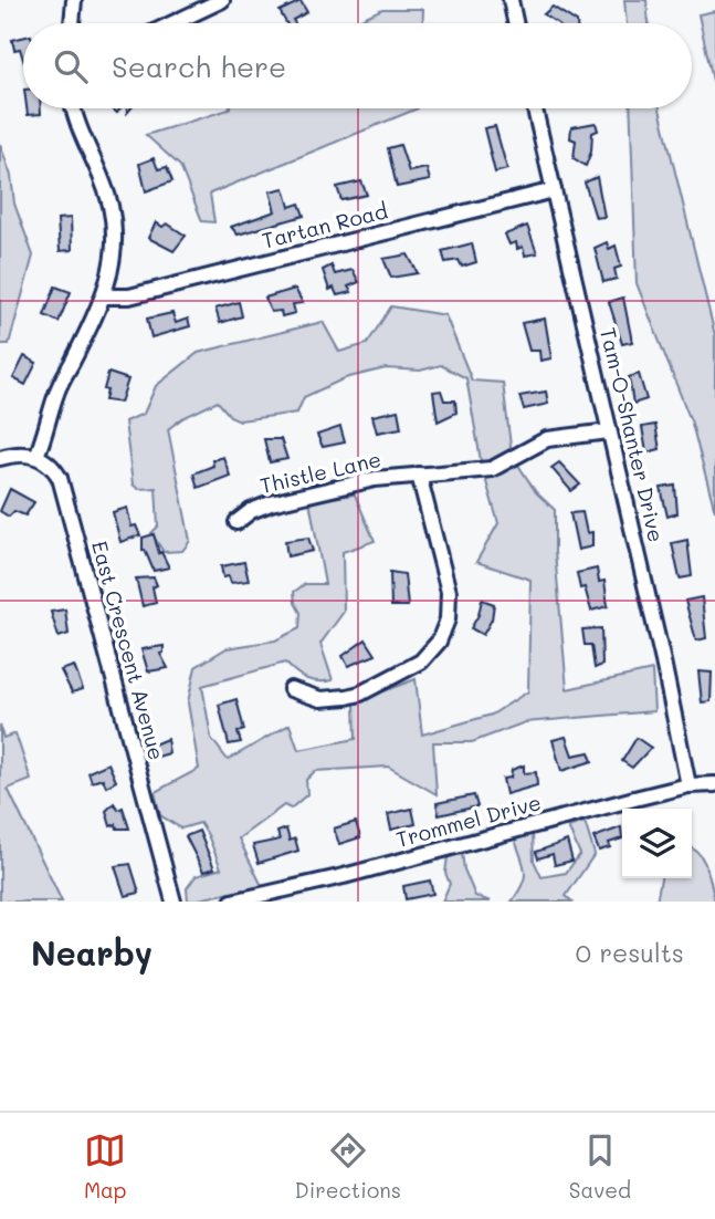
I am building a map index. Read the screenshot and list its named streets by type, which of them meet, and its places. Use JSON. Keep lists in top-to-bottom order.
{
  "streets": {
    "street": [
      "Tartan Road",
      "Tam-O-Shanter Drive",
      "Thistle Lane",
      "East Crescent Avenue",
      "Trommel Drive"
    ]
  },
  "crossings": [
    ["Tartan Road", "Tam-O-Shanter Drive"],
    ["Tam-O-Shanter Drive", "Thistle Lane"],
    ["Tam-O-Shanter Drive", "Trommel Drive"]
  ],
  "page": {
    "search": "Search here",
    "heading": ["Nearby", "0 results"],
    "nav": ["Map", "Directions", "Saved"]
  }
}
